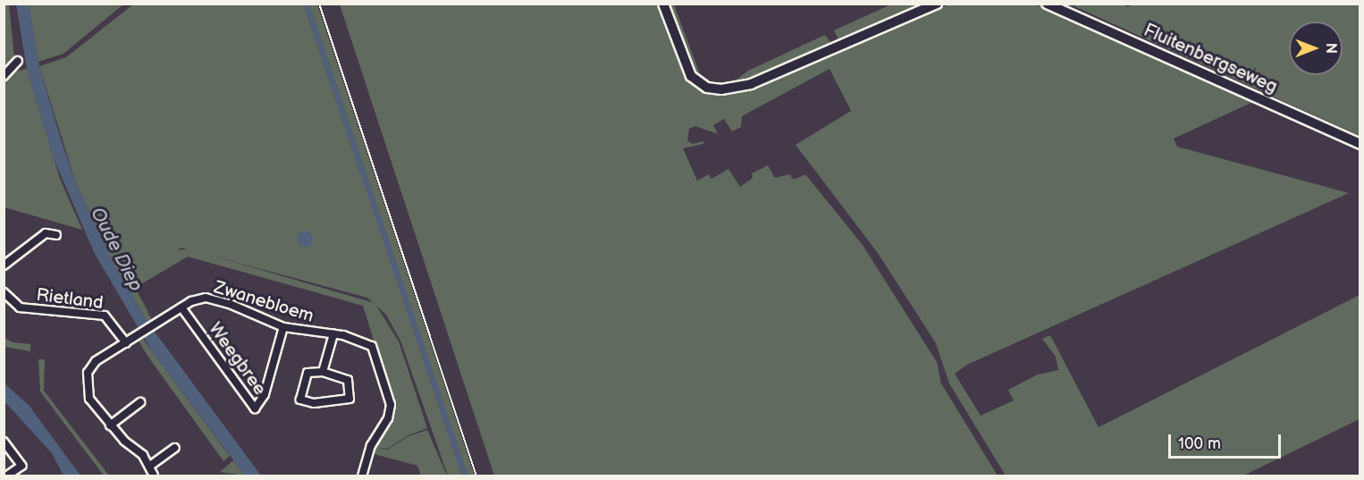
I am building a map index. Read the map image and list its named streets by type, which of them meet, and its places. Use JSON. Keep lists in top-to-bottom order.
{
  "streets": {
    "street": [
      "Fluitenbergseweg",
      "Rietland",
      "Zwanebloem",
      "Weegbree"
    ]
  },
  "crossings": [
    ["Rietland", "Zwanebloem"],
    ["Zwanebloem", "Weegbree"]
  ],
  "water": ["Oude Diep"],
  "scale_bar": "100 m",
  "north": "right"
}
